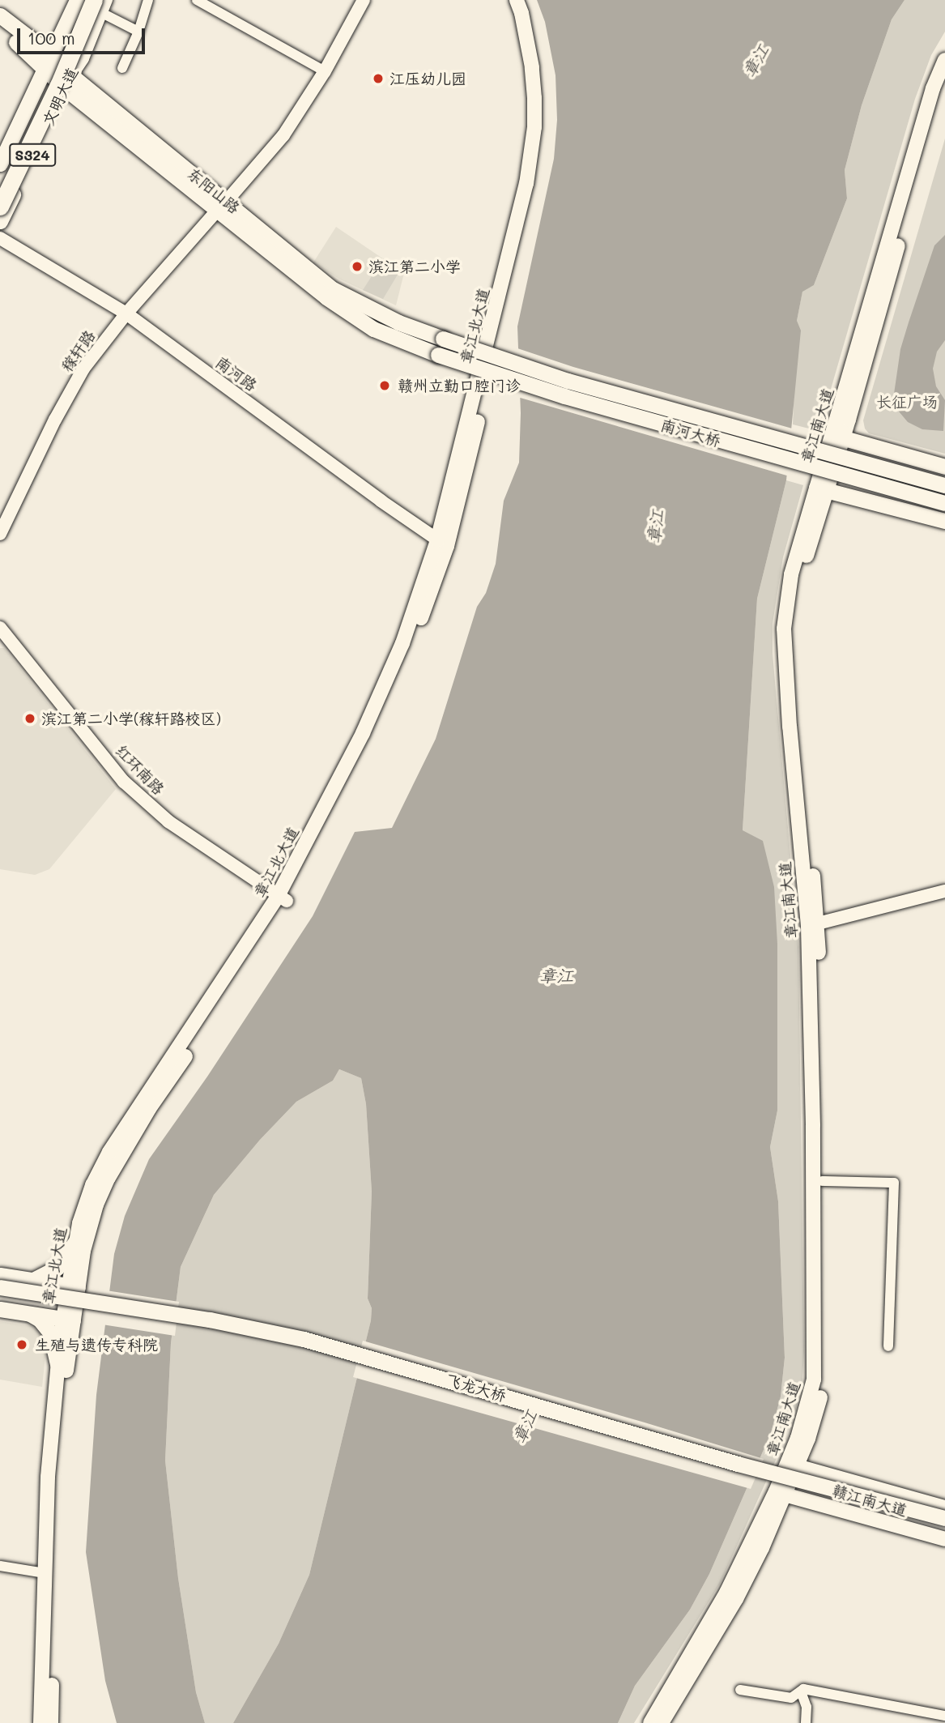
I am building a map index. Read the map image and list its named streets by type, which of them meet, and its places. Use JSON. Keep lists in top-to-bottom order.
{
  "streets": {
    "main road": [
      "文明大道",
      "S324",
      "东阳山路",
      "章江北大道",
      "章江南大道",
      "南河大桥",
      "飞龙大桥",
      "赣江南大道"
    ],
    "street": ["稼轩路", "南河路", "红环南路"]
  },
  "crossings": [
    ["文明大道", "东阳山路"],
    ["东阳山路", "稼轩路"],
    ["东阳山路", "南河大桥"],
    ["章江北大道", "南河路"],
    ["章江北大道", "红环南路"],
    ["稼轩路", "南河路"],
    ["章江南大道", "赣江南大道"]
  ],
  "water": ["章江"],
  "parks": ["长征广场"],
  "places": [
    "江压幼儿园",
    "滨江第二小学",
    "赣州立勤口腔门诊",
    "滨江第二小学(稼轩路校区）",
    "生殖与遗传专科院"
  ],
  "scale_bar": "100 m"
}
